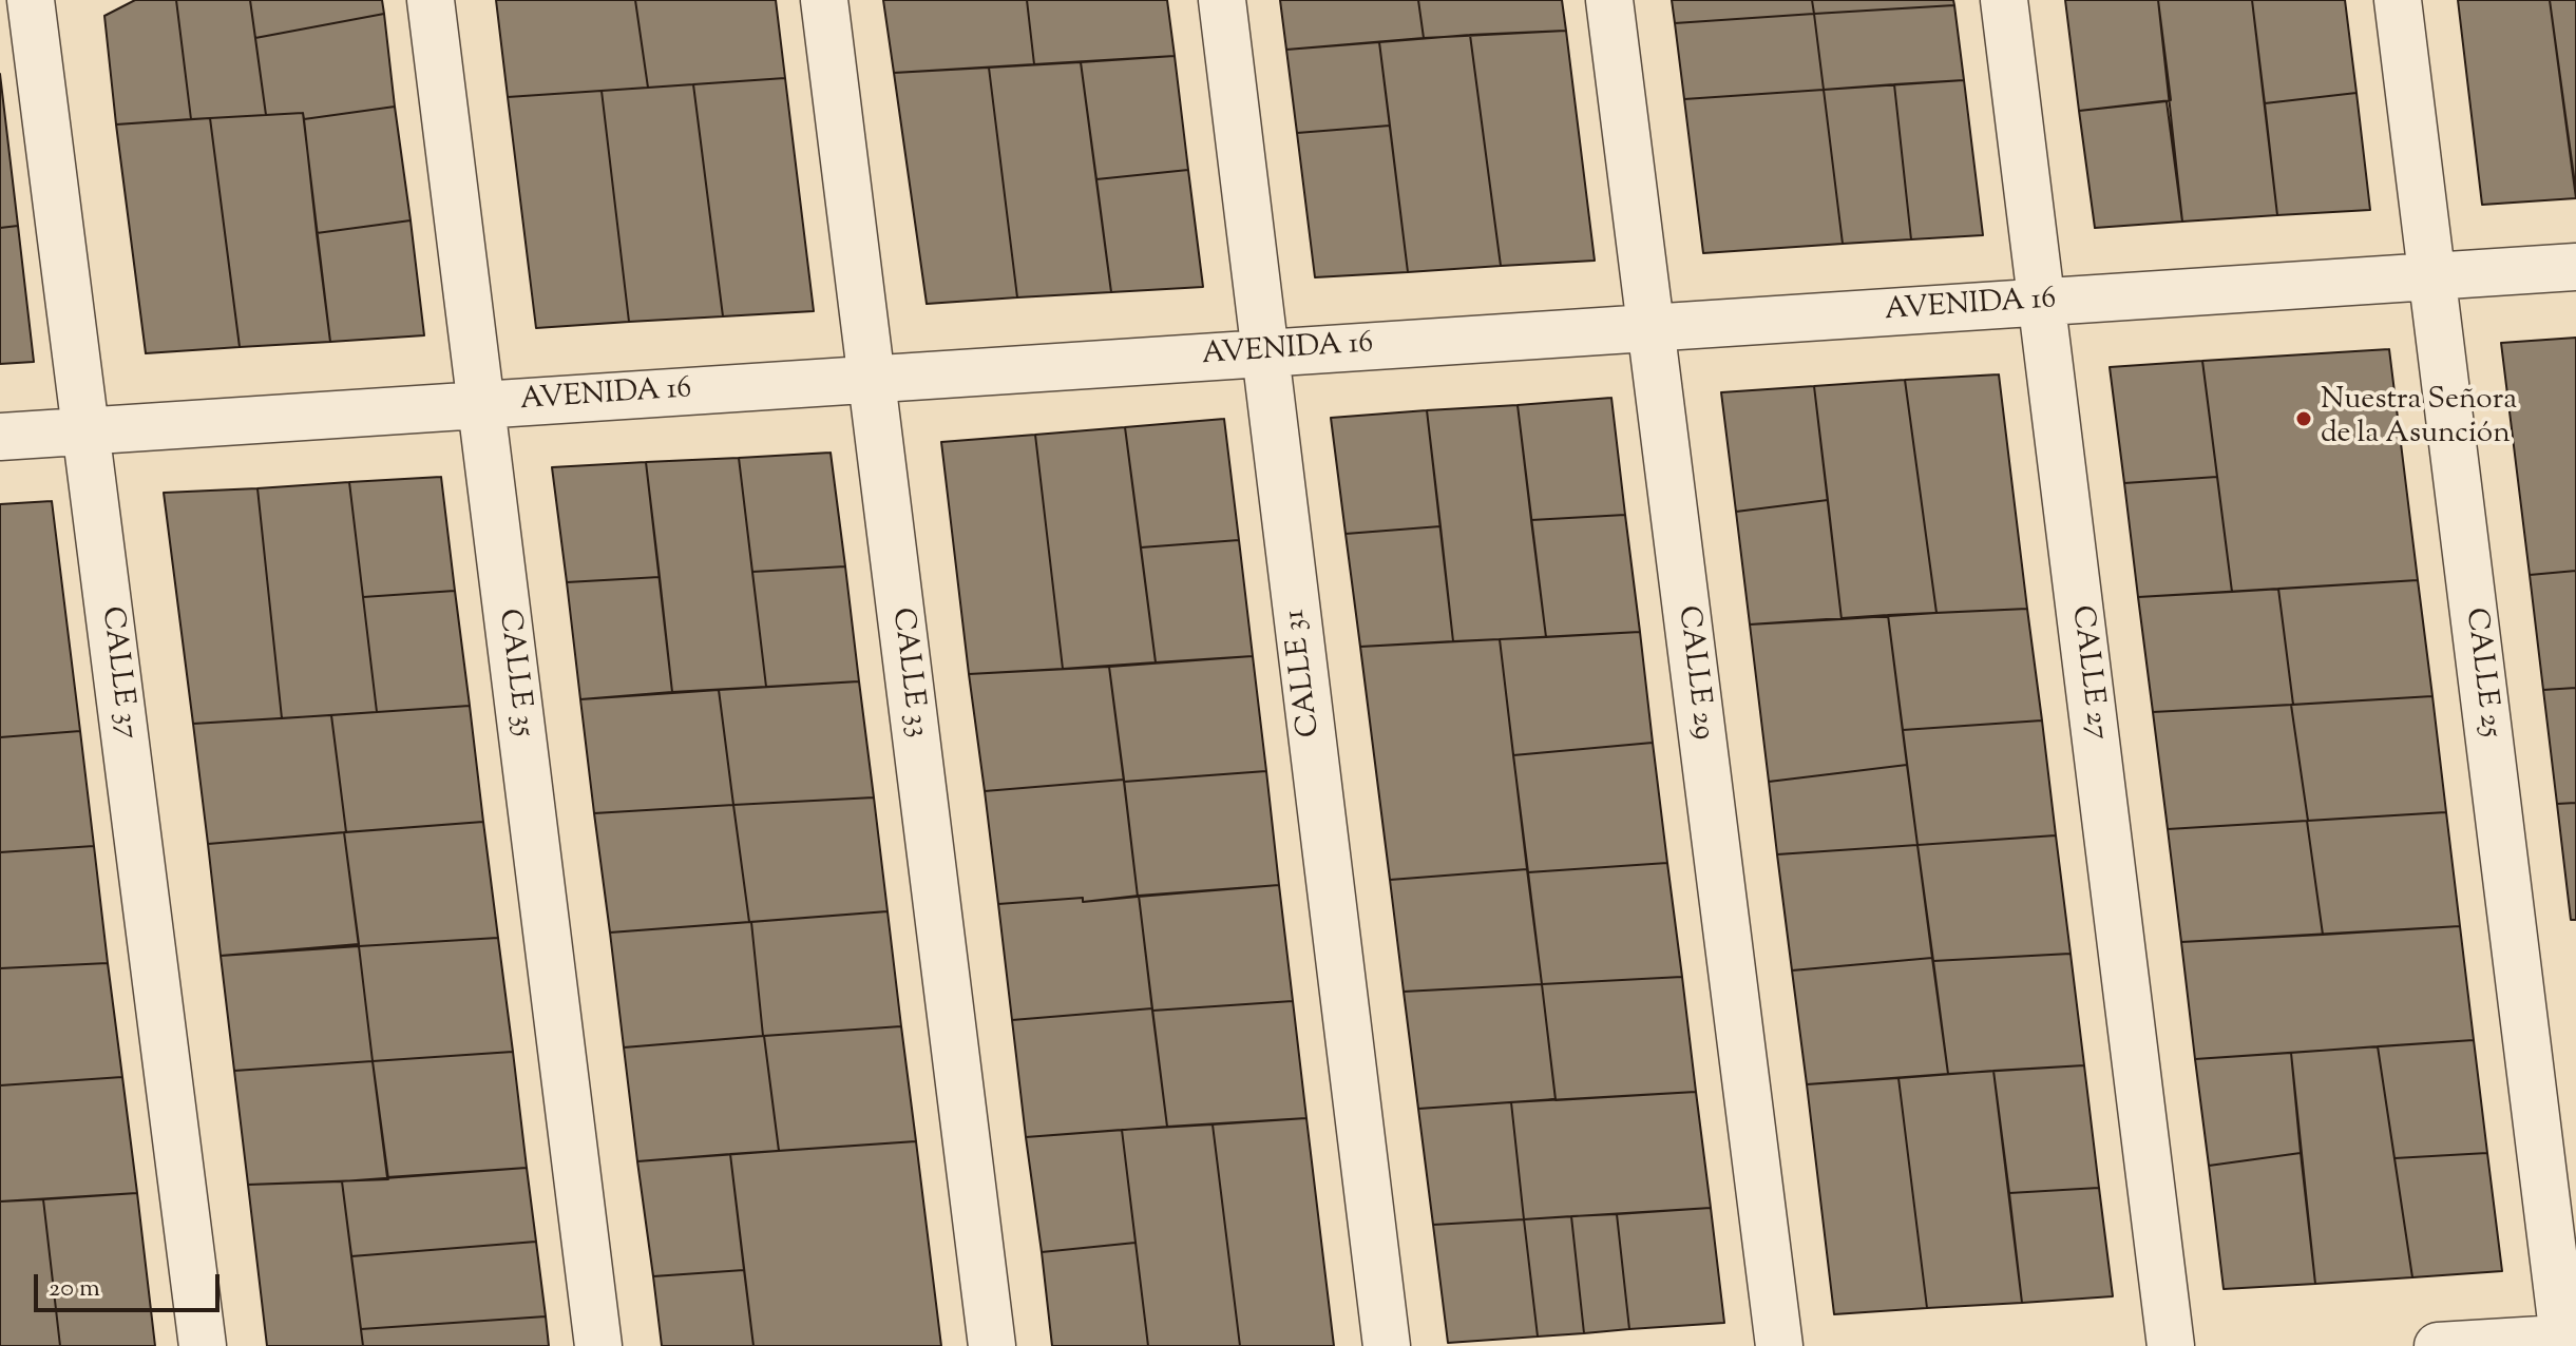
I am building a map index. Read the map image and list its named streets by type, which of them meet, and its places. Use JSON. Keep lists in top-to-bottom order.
{
  "streets": {
    "street": [
      "AVENIDA 16",
      "CALLE 37",
      "CALLE 35",
      "CALLE 33",
      "CALLE 31",
      "CALLE 29",
      "CALLE 27",
      "CALLE 25"
    ]
  },
  "crossings": [
    ["AVENIDA 16", "CALLE 37"],
    ["AVENIDA 16", "CALLE 35"],
    ["AVENIDA 16", "CALLE 33"],
    ["AVENIDA 16", "CALLE 31"],
    ["AVENIDA 16", "CALLE 29"],
    ["AVENIDA 16", "CALLE 27"],
    ["AVENIDA 16", "CALLE 25"]
  ],
  "places": ["Nuestra Señora de la Asunción"],
  "scale_bar": "20 m"
}
